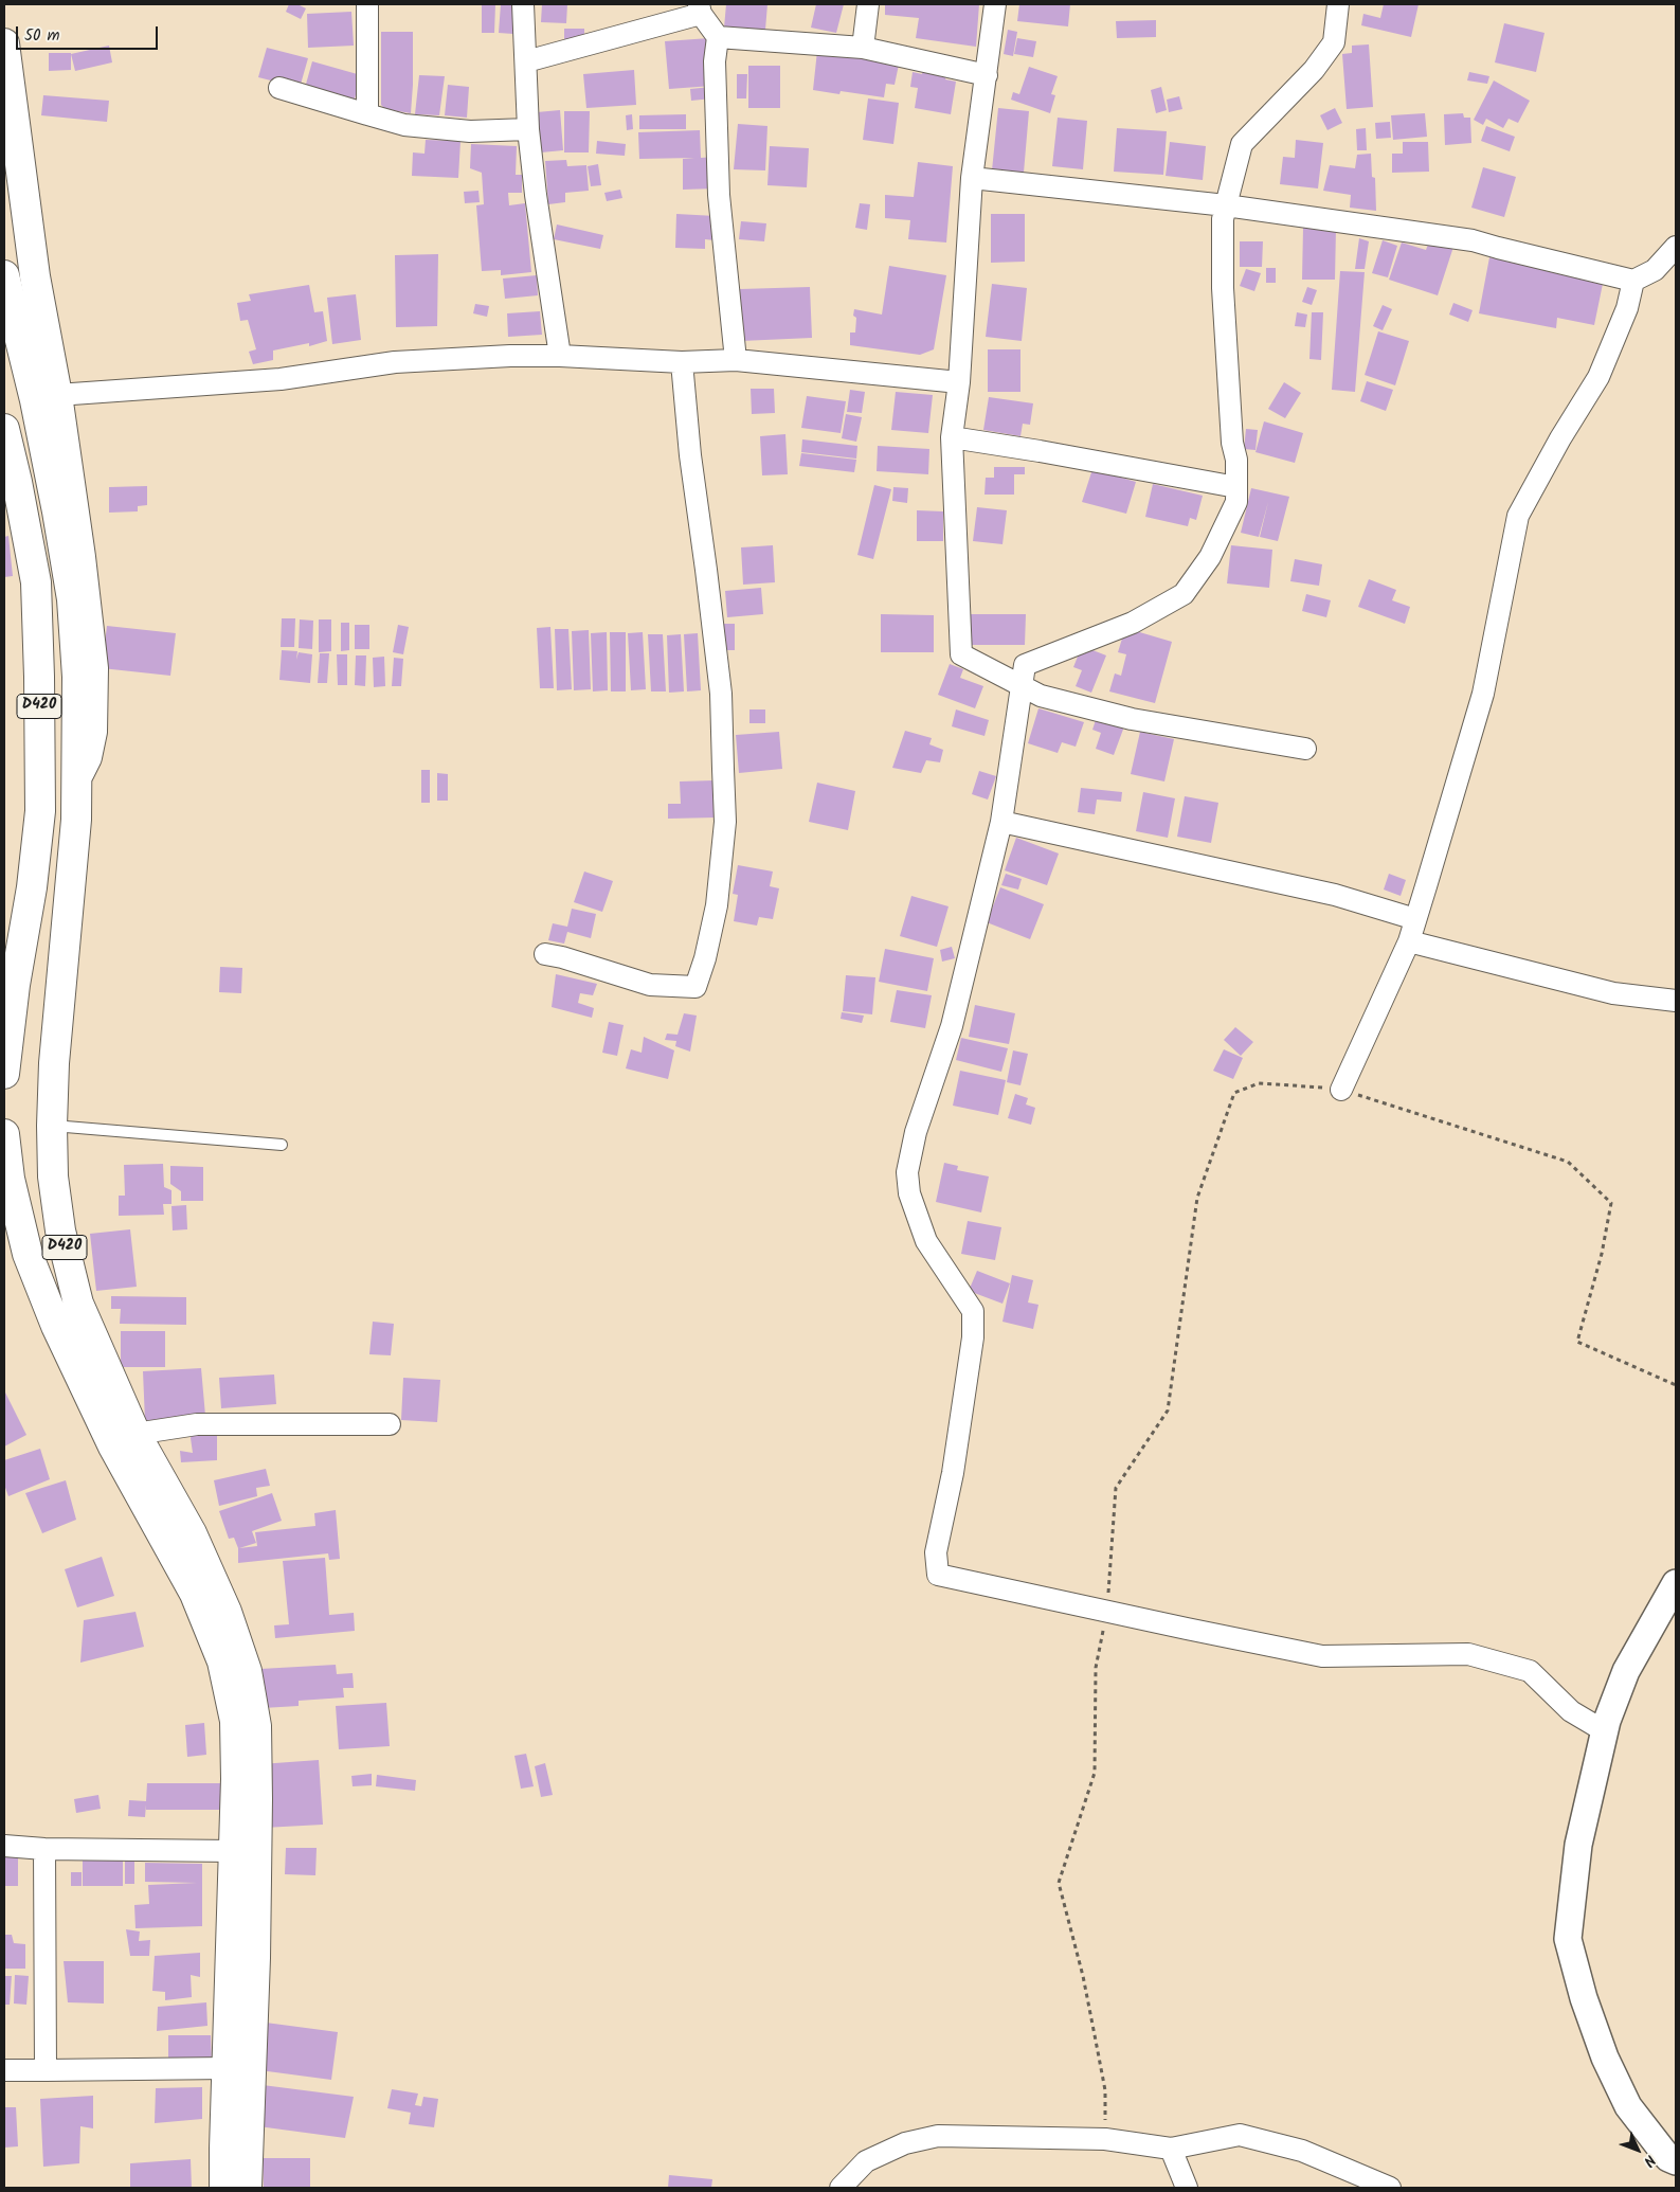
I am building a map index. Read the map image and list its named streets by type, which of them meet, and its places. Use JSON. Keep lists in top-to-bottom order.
{
  "streets": {
    "main road": ["D420"]
  },
  "scale_bar": "50 m",
  "north": "bottom right"
}
